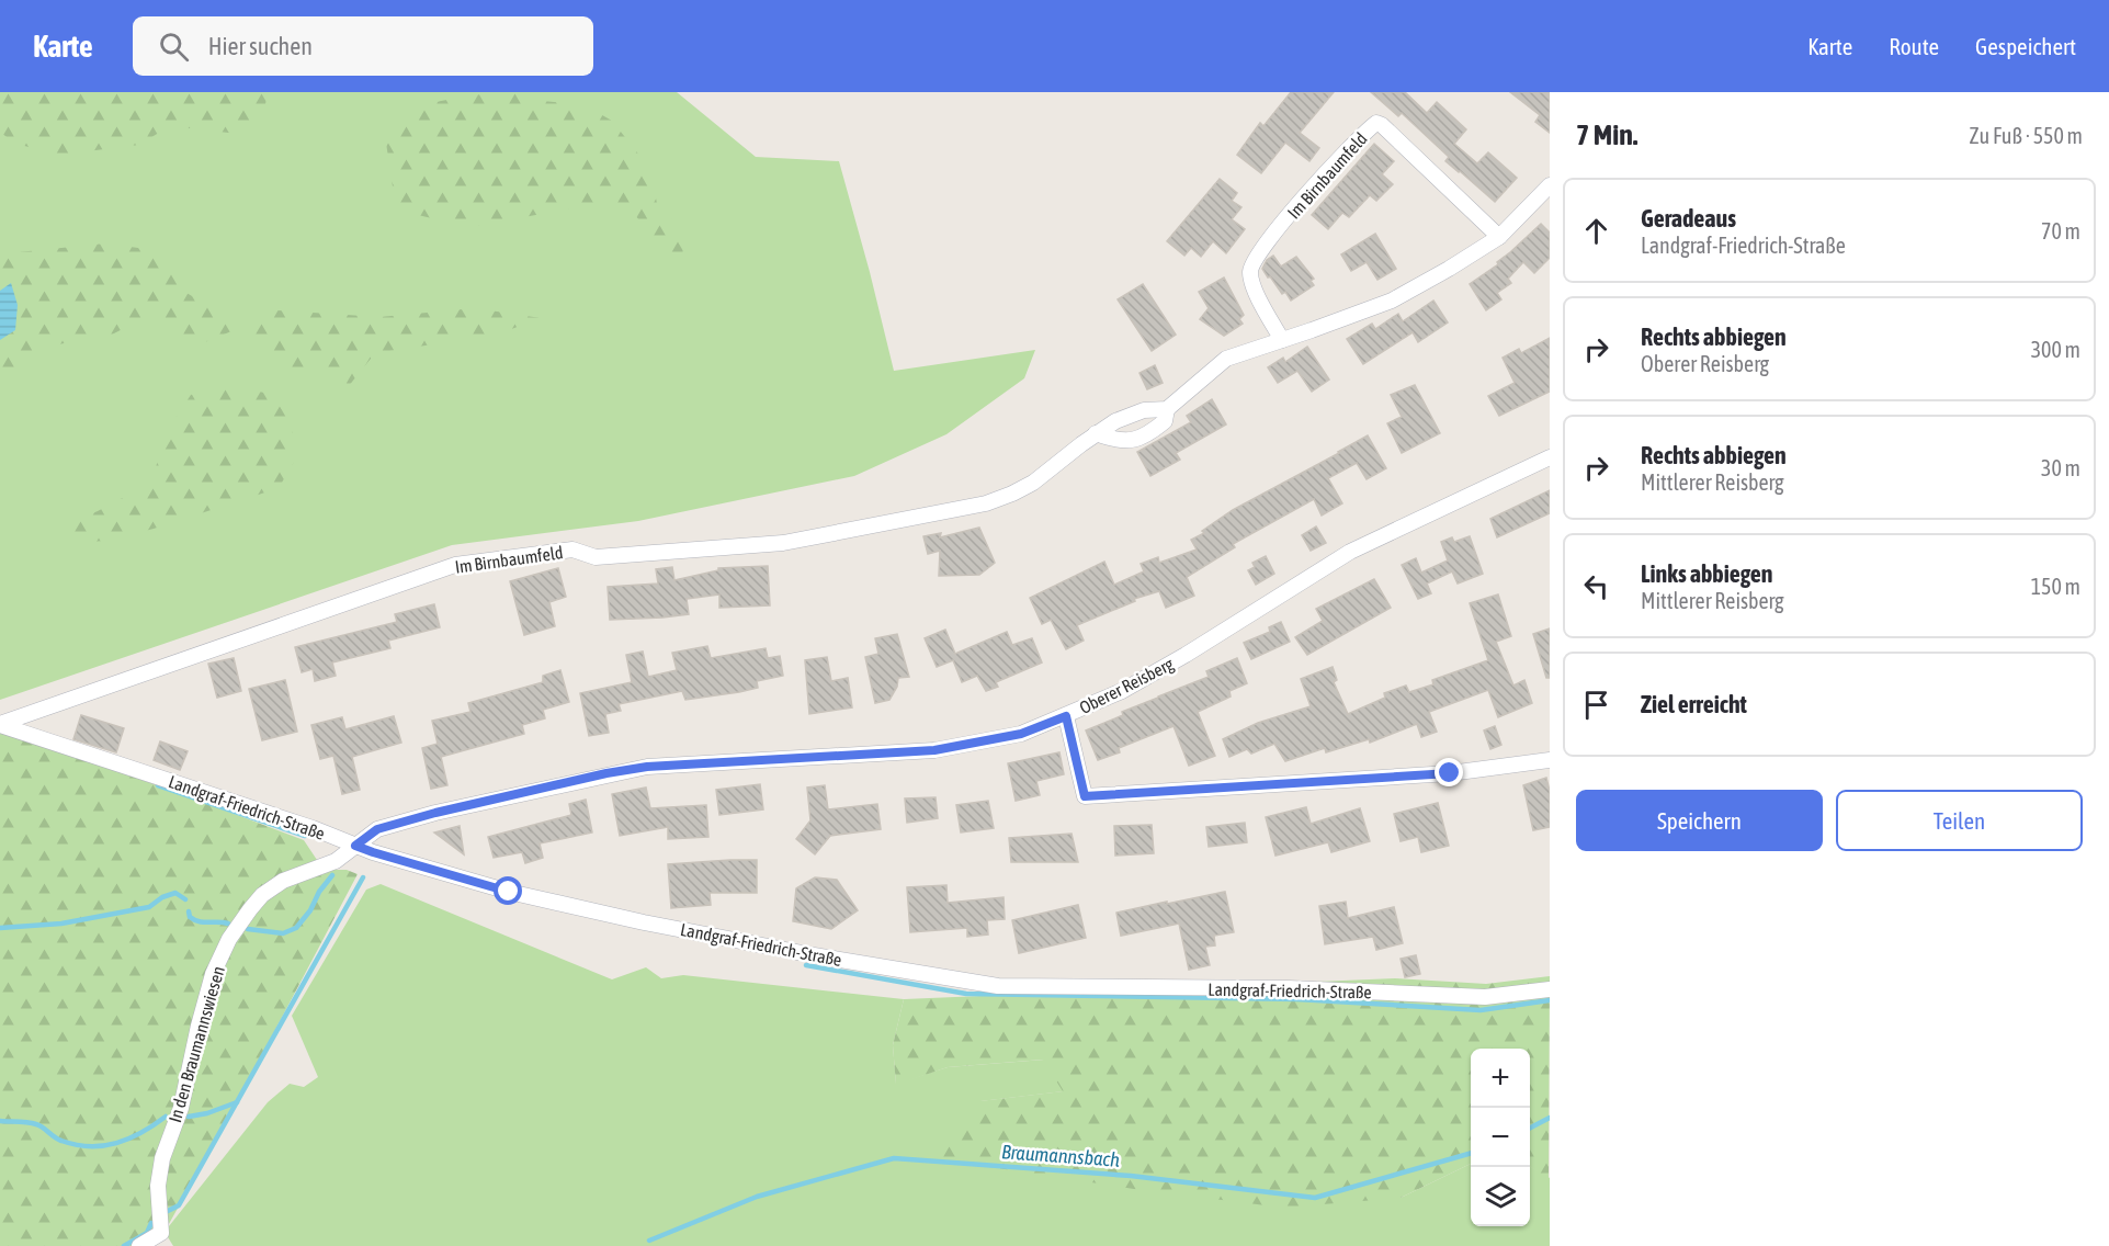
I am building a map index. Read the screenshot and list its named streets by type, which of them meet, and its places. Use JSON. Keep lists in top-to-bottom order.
{
  "streets": {
    "street": [
      "Im Birnbaumfeld",
      "Oberer Reisberg",
      "Landgraf-Friedrich-Straße",
      "In den Braumannswiesen"
    ]
  },
  "crossings": [
    ["Im Birnbaumfeld", "Landgraf-Friedrich-Straße"],
    ["Oberer Reisberg", "Landgraf-Friedrich-Straße"],
    ["Oberer Reisberg", "In den Braumannswiesen"],
    ["Landgraf-Friedrich-Straße", "In den Braumannswiesen"]
  ],
  "water": ["Braumannsbach"],
  "page": {
    "header": "Karte",
    "search": "Hier suchen",
    "nav": ["Karte", "Route", "Gespeichert"],
    "heading": ["7 Min.", "Zu Fuß · 550 m"],
    "list": [
      ["Geradeaus", "Landgraf-Friedrich-Straße", "70 m"],
      ["Rechts abbiegen", "Oberer Reisberg", "300 m"],
      ["Rechts abbiegen", "Mittlerer Reisberg", "30 m"],
      ["Links abbiegen", "Mittlerer Reisberg", "150 m"],
      "Ziel erreicht"
    ],
    "buttons": ["Speichern", "Teilen"],
    "map_buttons": ["+", "−"]
  }
}
